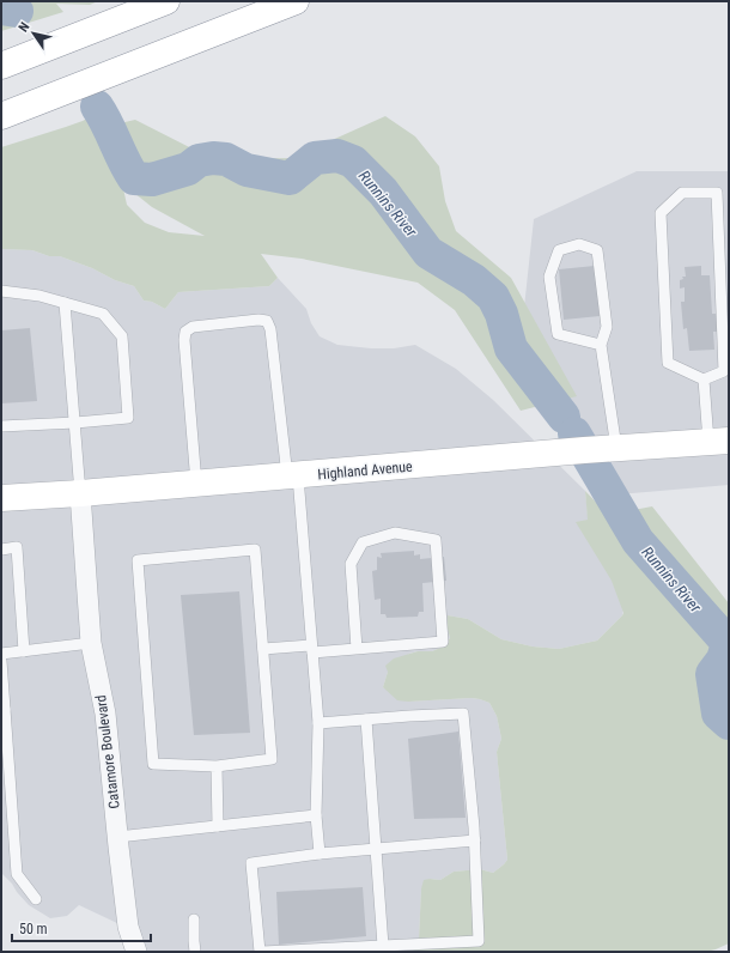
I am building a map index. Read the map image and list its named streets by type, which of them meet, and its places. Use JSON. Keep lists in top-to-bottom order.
{
  "streets": {
    "main road": ["Highland Avenue"],
    "street": ["Catamore Boulevard"]
  },
  "crossings": [
    ["Highland Avenue", "Catamore Boulevard"]
  ],
  "water": ["Runnins River"],
  "scale_bar": "50 m",
  "north": "top left"
}
